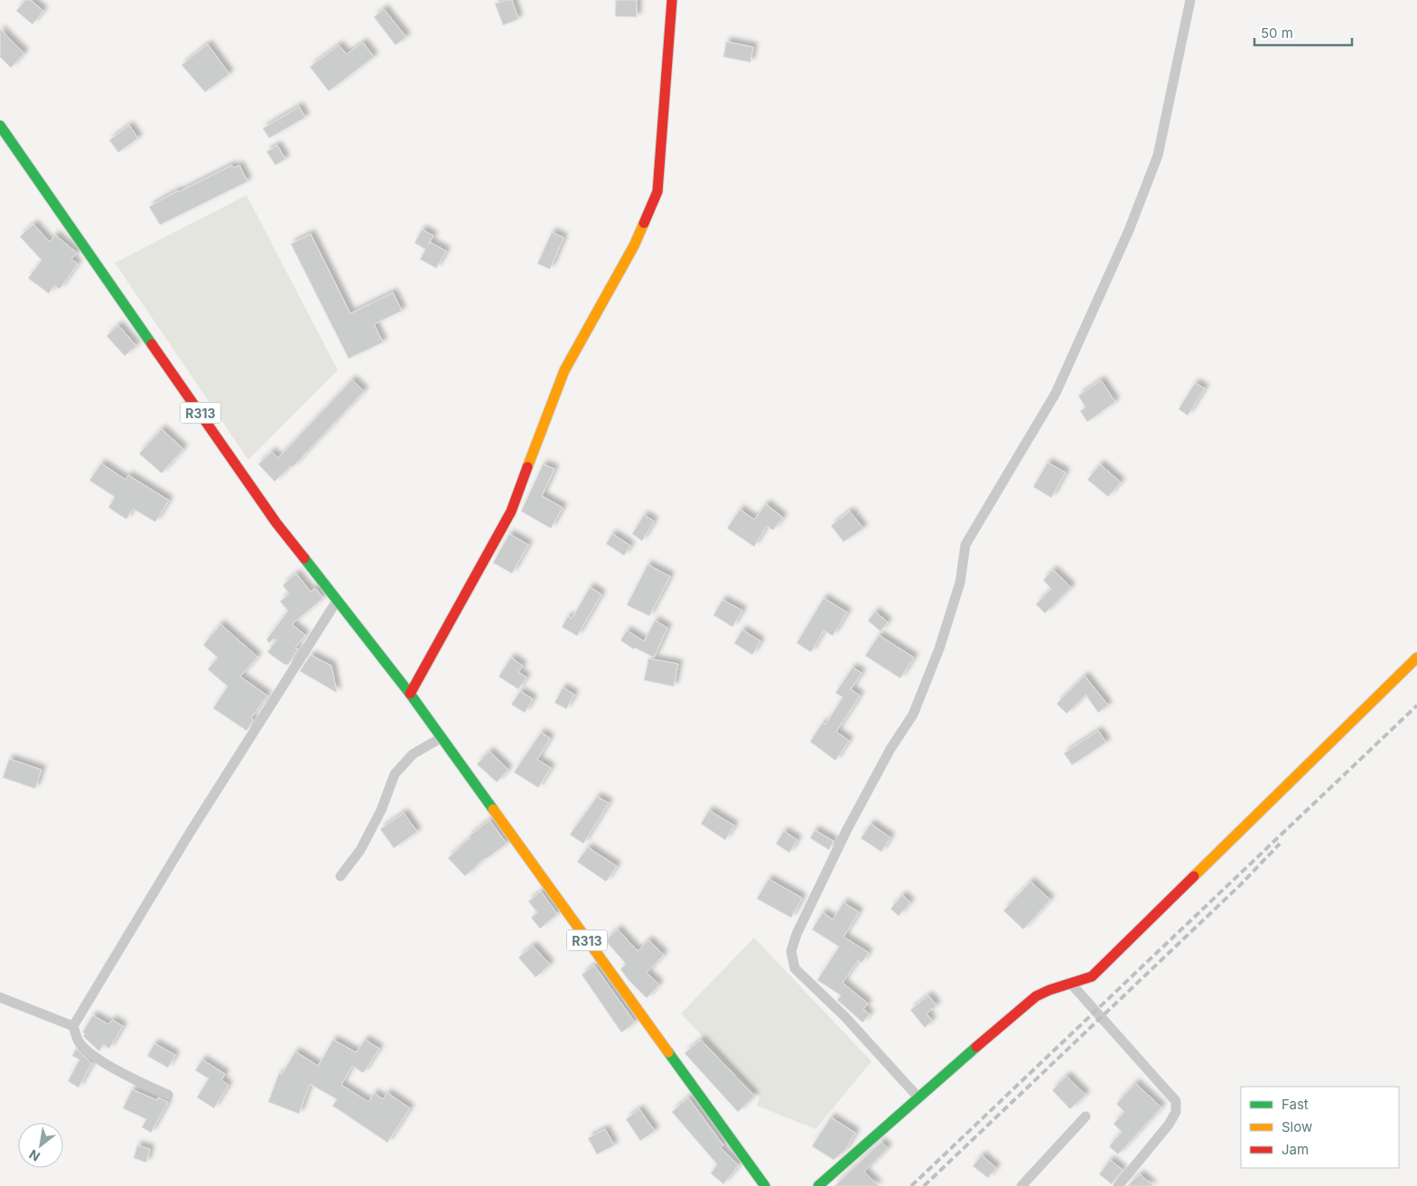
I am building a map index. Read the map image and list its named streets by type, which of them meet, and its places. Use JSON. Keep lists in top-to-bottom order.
{
  "streets": {
    "street": ["R313"]
  },
  "legend": ["Fast", "Slow", "Jam"],
  "scale_bar": "50 m",
  "north": "bottom left"
}
